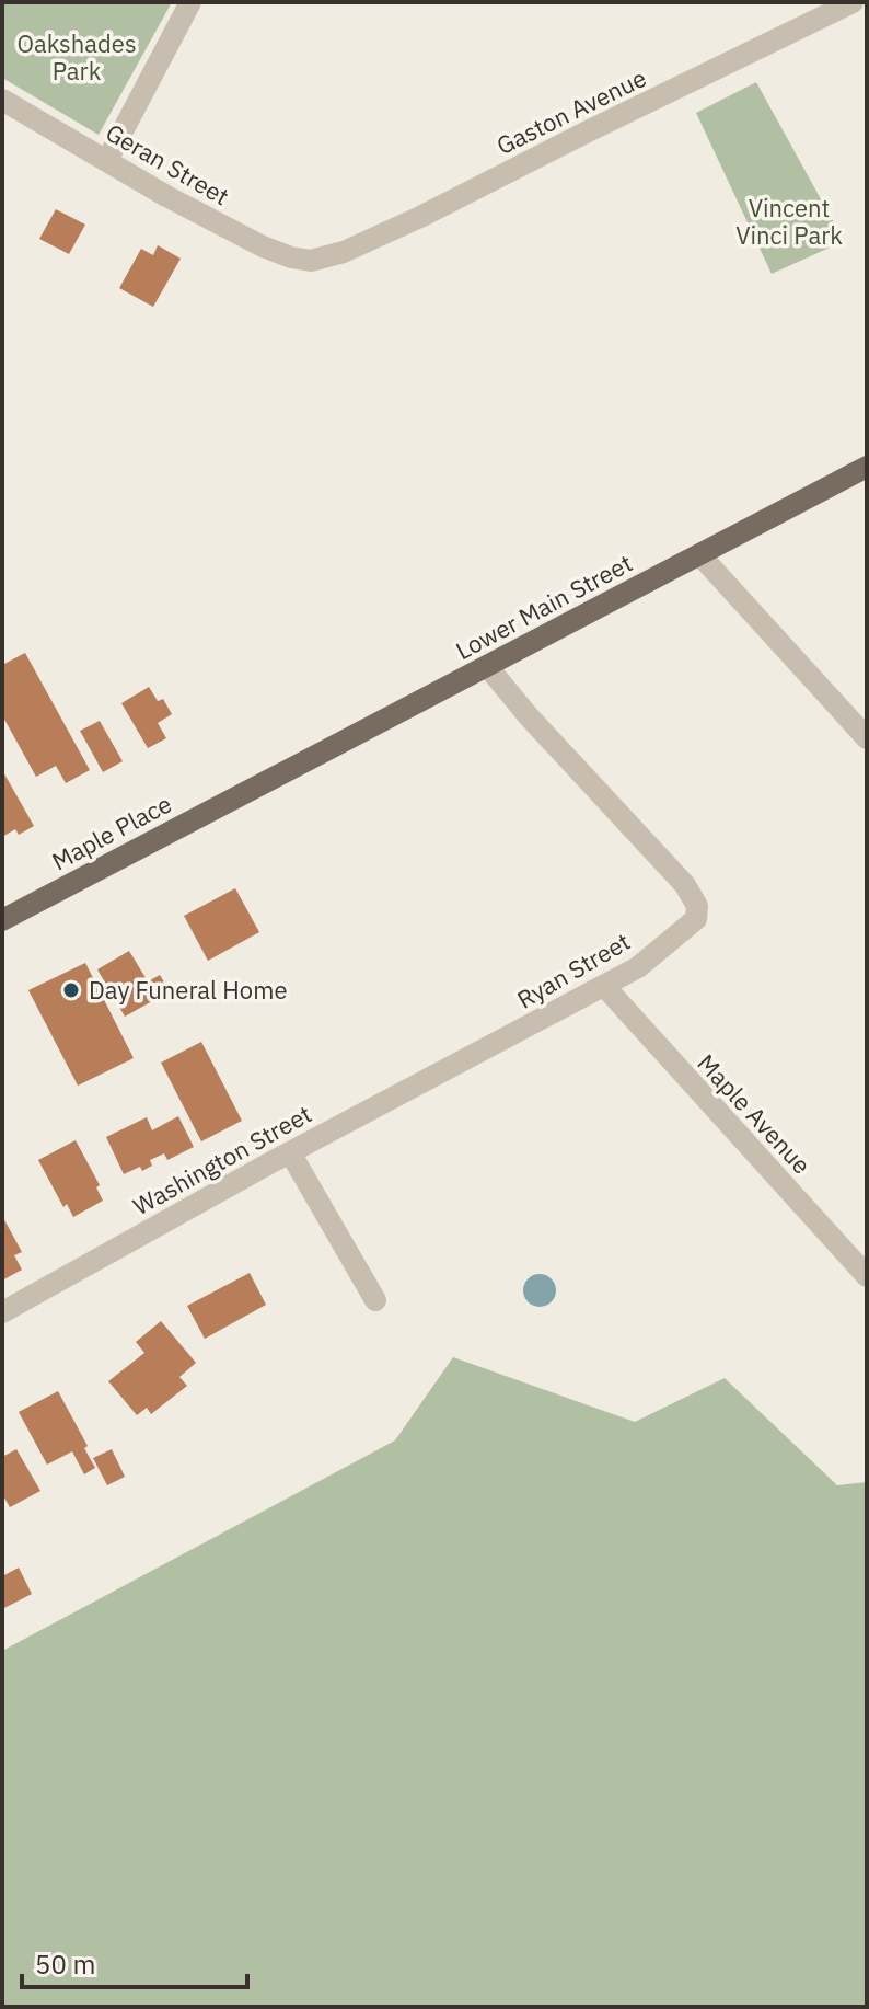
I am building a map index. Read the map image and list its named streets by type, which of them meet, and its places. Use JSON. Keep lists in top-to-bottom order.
{
  "streets": {
    "main road": ["Lower Main Street", "Maple Place"],
    "street": [
      "Gaston Avenue",
      "Geran Street",
      "Ryan Street",
      "Maple Avenue",
      "Washington Street"
    ]
  },
  "crossings": [
    ["Gaston Avenue", "Geran Street"],
    ["Lower Main Street", "Maple Place"],
    ["Lower Main Street", "Ryan Street"],
    ["Ryan Street", "Maple Avenue"],
    ["Ryan Street", "Washington Street"]
  ],
  "parks": ["Oakshades Park", "Vincent Vinci Park"],
  "places": ["Day Funeral Home"],
  "scale_bar": "50 m"
}
